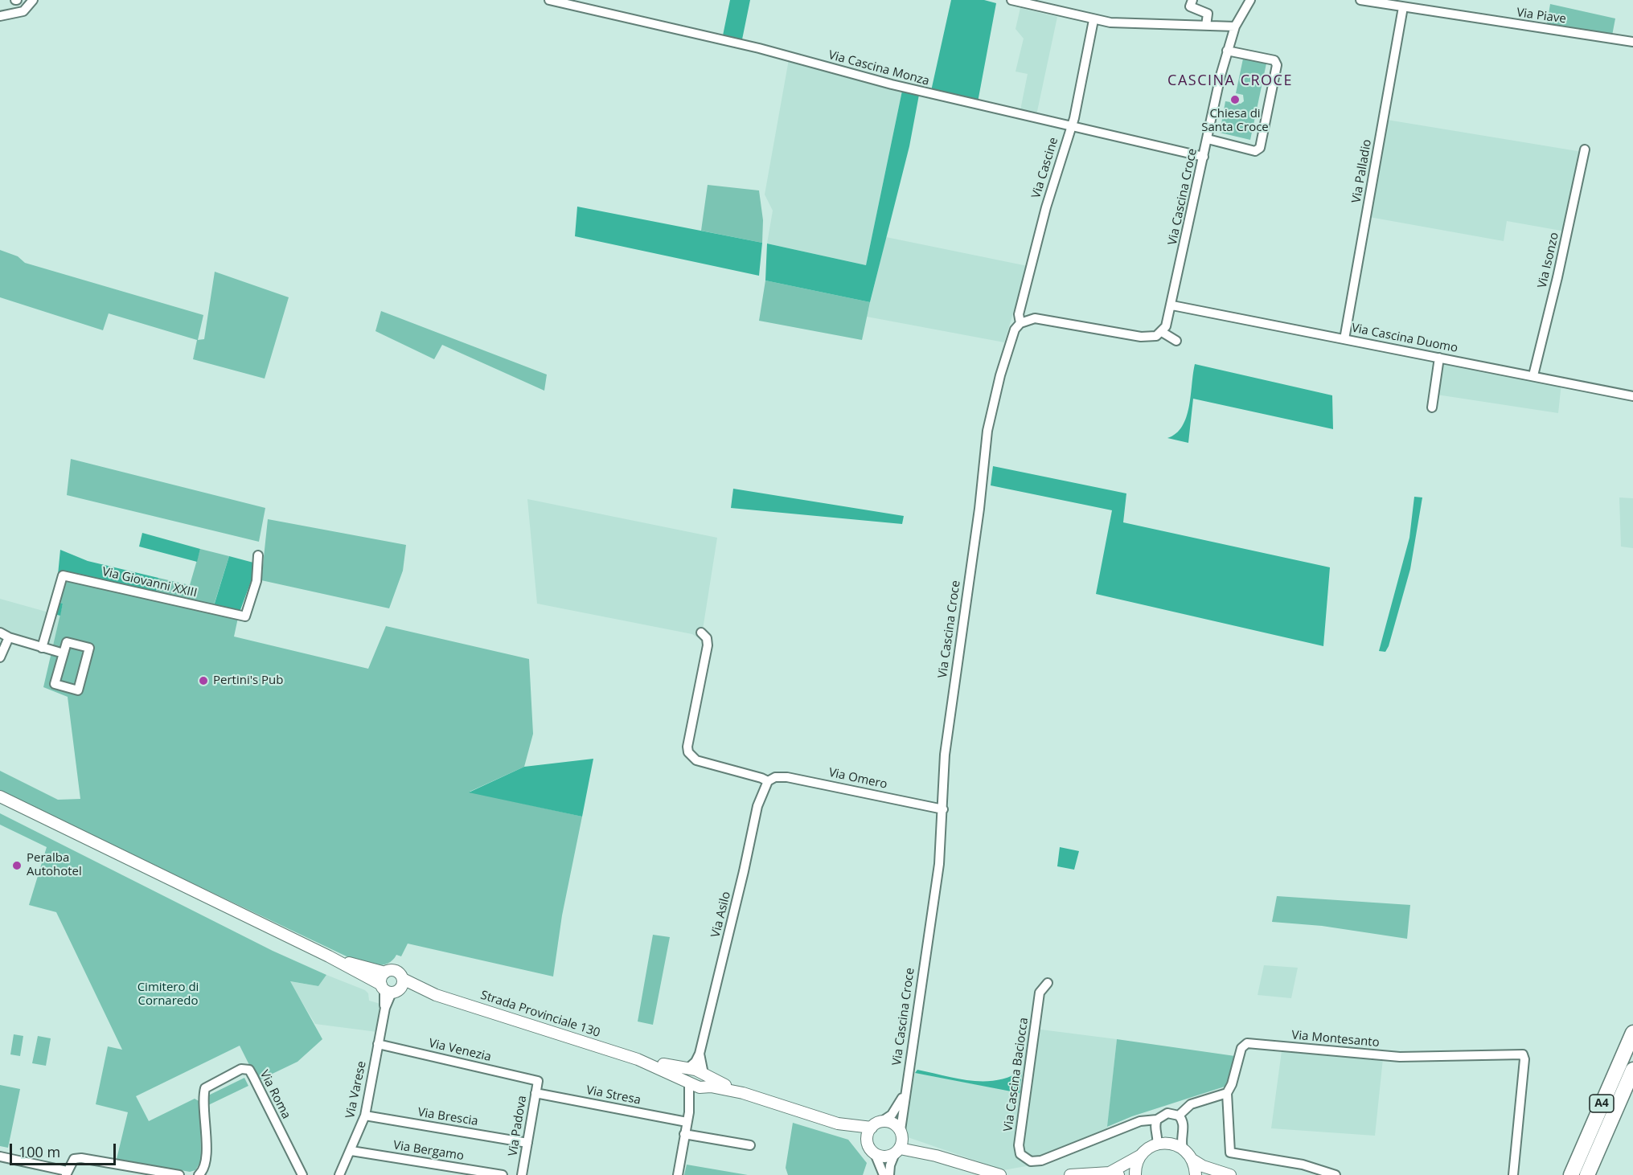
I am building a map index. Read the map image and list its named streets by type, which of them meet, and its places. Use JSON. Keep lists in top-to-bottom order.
{
  "streets": {
    "highway": ["A4"],
    "street": [
      "Via Piave",
      "Via Cascina Monza",
      "Via Cascine",
      "Via Palladio",
      "Via Cascina Croce",
      "Via Isonzo",
      "Via Cascina Duomo",
      "Via Giovanni XXIII",
      "Via Omero",
      "Via Asilo",
      "Strada Provinciale 130",
      "Via Montesanto",
      "Via Venezia",
      "Via Cascina Baciocca",
      "Via Varese",
      "Via Roma",
      "Via Stresa",
      "Via Brescia",
      "Via Padova",
      "Via Bergamo"
    ]
  },
  "crossings": [
    ["Via Piave", "Via Palladio"],
    ["Via Cascina Monza", "Via Cascine"],
    ["Via Cascina Monza", "Via Cascina Croce"],
    ["Via Cascine", "Via Cascina Croce"],
    ["Via Palladio", "Via Cascina Duomo"],
    ["Via Cascina Croce", "Via Cascina Duomo"],
    ["Via Cascina Croce", "Via Omero"],
    ["Via Cascina Croce", "Strada Provinciale 130"],
    ["Via Isonzo", "Via Cascina Duomo"],
    ["Via Omero", "Via Asilo"],
    ["Via Asilo", "Strada Provinciale 130"],
    ["Strada Provinciale 130", "Via Varese"],
    ["Via Venezia", "Via Varese"],
    ["Via Venezia", "Via Padova"],
    ["Via Varese", "Via Brescia"],
    ["Via Varese", "Via Bergamo"],
    ["Via Stresa", "Via Padova"],
    ["Via Brescia", "Via Padova"]
  ],
  "districts": ["CASCINA CROCE"],
  "parks": ["Cimitero di Cornaredo"],
  "places": ["Chiesa di Santa Croce", "Pertini's Pub", "Peralba Autohotel"],
  "scale_bar": "100 m"
}
